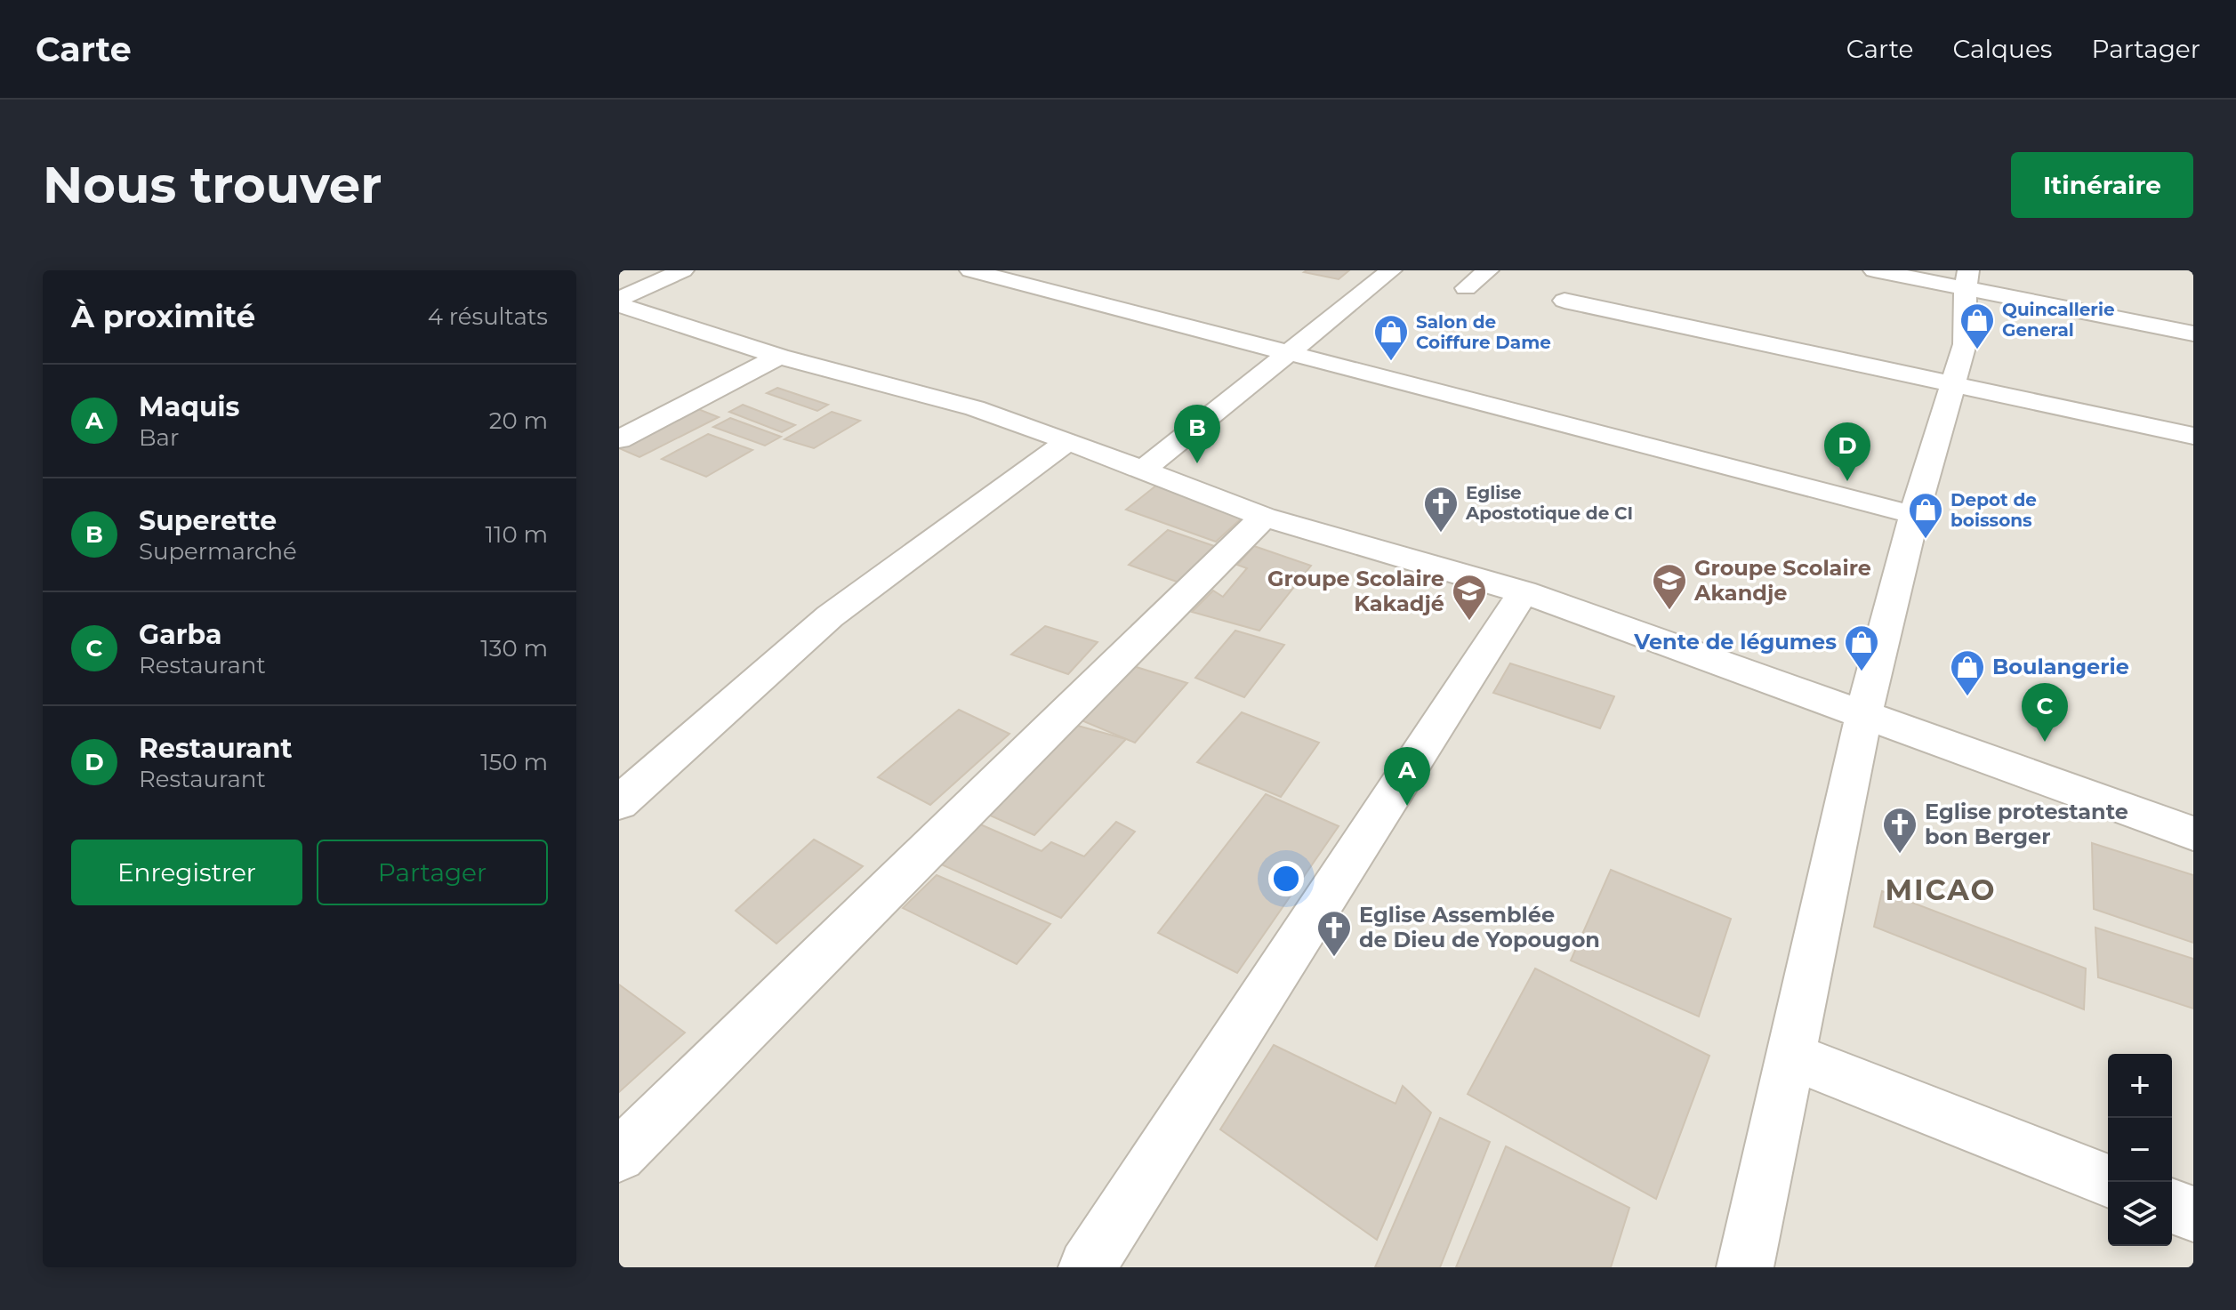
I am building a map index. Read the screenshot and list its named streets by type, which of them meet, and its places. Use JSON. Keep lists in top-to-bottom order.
{
  "districts": ["MICAO"],
  "places": {
    "shop": [
      "Quincallerie General",
      "Salon de Coiffure Dame",
      "Depot de boissons",
      "Vente de légumes",
      "Boulangerie"
    ],
    "church": ["Eglise Apostotique de CI", "Eglise protestante bon Berger", "Eglise Assemblée de Dieu de Yopougon"],
    "school or university": ["Groupe Scolaire Akandje", "Groupe Scolaire Kakadjé"]
  },
  "page": {
    "header": "Carte",
    "nav": ["Carte", "Calques", "Partager"],
    "buttons": [
      "Itinéraire",
      ["Enregistrer", "Partager"]
    ],
    "title": "Nous trouver",
    "heading": ["À proximité", "4 résultats"],
    "list": [
      {
        "mark": "A",
        "name": "Maquis",
        "note": "Bar",
        "value": "20 m"
      },
      {
        "mark": "B",
        "name": "Superette",
        "note": "Supermarché",
        "value": "110 m"
      },
      {
        "mark": "C",
        "name": "Garba",
        "note": "Restaurant",
        "value": "130 m"
      },
      {
        "mark": "D",
        "name": "Restaurant",
        "note": "Restaurant",
        "value": "150 m"
      }
    ],
    "pins": [
      "B",
      "D",
      "C",
      "A"
    ],
    "map_buttons": ["+", "−"]
  }
}
